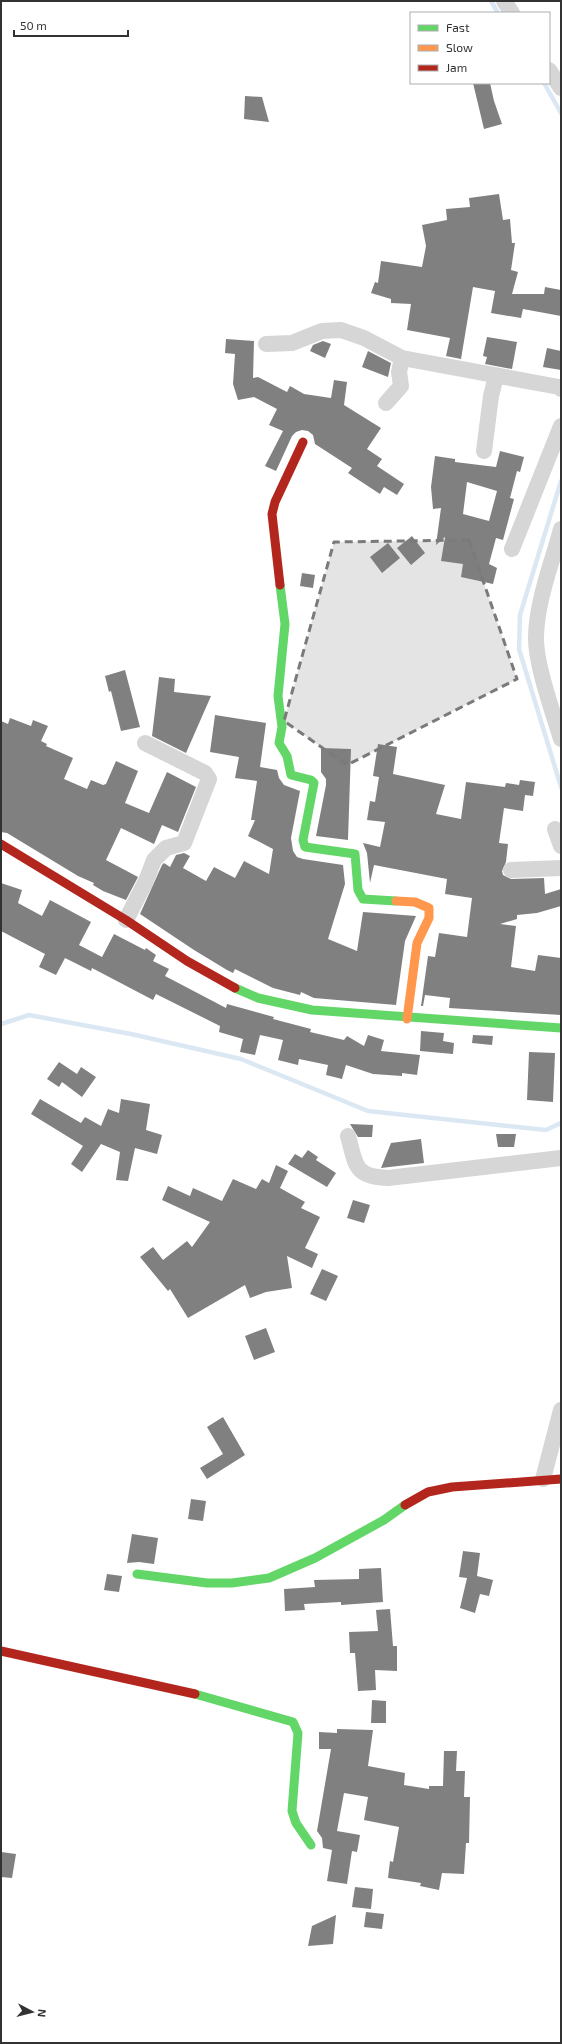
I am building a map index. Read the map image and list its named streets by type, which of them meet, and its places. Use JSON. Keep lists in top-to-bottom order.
{
  "legend": ["Fast", "Slow", "Jam"],
  "scale_bar": "50 m",
  "north": "right"
}
